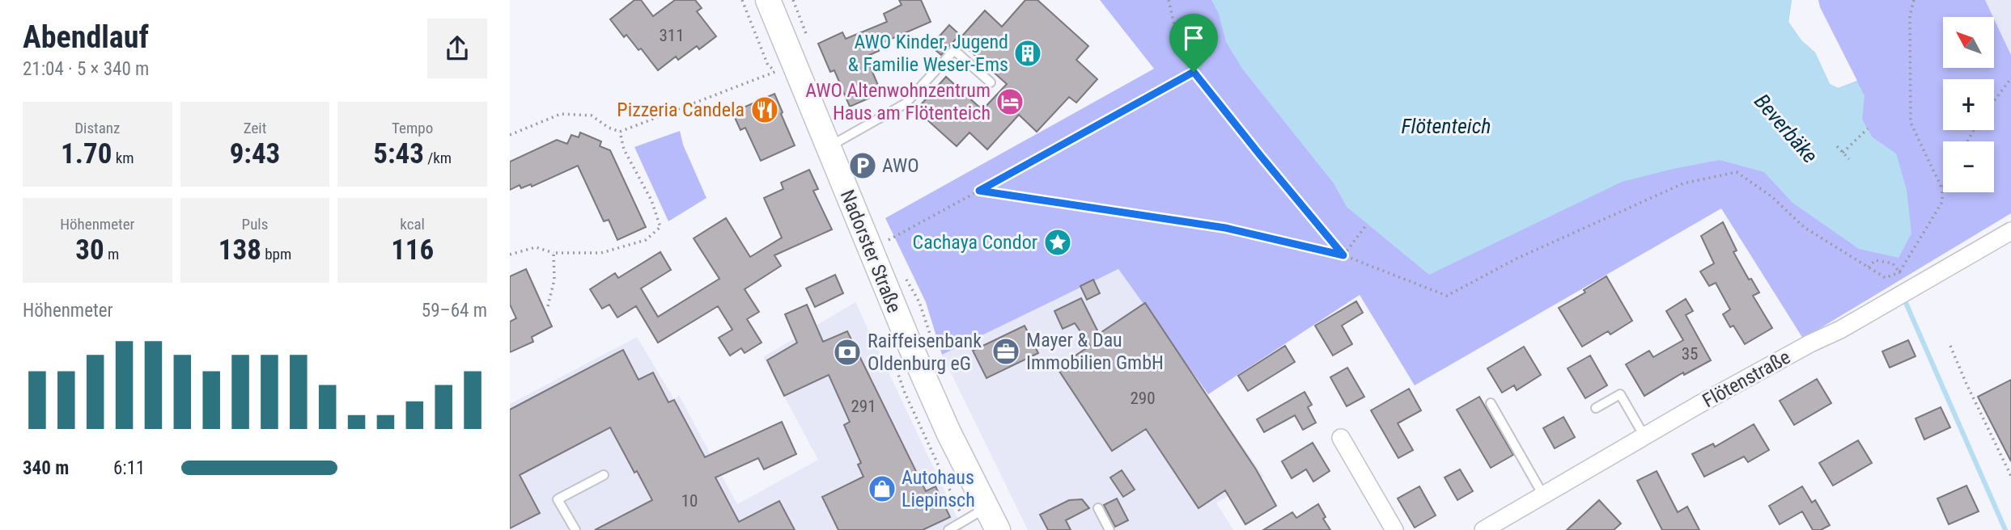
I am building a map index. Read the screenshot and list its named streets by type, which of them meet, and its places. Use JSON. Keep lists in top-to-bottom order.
{
  "streets": {
    "street": ["Nadorster Straße", "Flötenstraße"]
  },
  "water": ["Flötenteich", "Beverbäke"],
  "places": {
    "building": ["AWO Kinder, Jugend & Familie Weser-Ems"],
    "hotel": ["AWO Altenwohnzentrum Haus am Flötenteich"],
    "restaurant": ["Pizzeria Candela"],
    "parking": ["AWO"],
    "place": ["Cachaya Condor"],
    "office": ["Mayer & Dau Immobilien GmbH"],
    "bank": ["Raiffeisenbank Oldenburg eG"],
    "shop": ["Autohaus Liepinsch"]
  },
  "house_numbers": [
    "311",
    "35",
    "290",
    "291",
    "10"
  ],
  "north": "top left",
  "page": {
    "heading": ["Abendlauf", "21:04 · 5 × 340 m"],
    "map_buttons": ["+", "−"],
    "stats": [
      ["Distanz", "1.70 km"],
      ["Zeit", "9:43"],
      ["Tempo", "5:43 /km"],
      ["Höhenmeter", "30 m"],
      ["Puls", "138 bpm"],
      ["kcal", "116"]
    ],
    "chart": ["Höhenmeter", "59–64 m"],
    "list": [
      {
        "name": "340 m",
        "note": "6:11"
      }
    ]
  }
}
